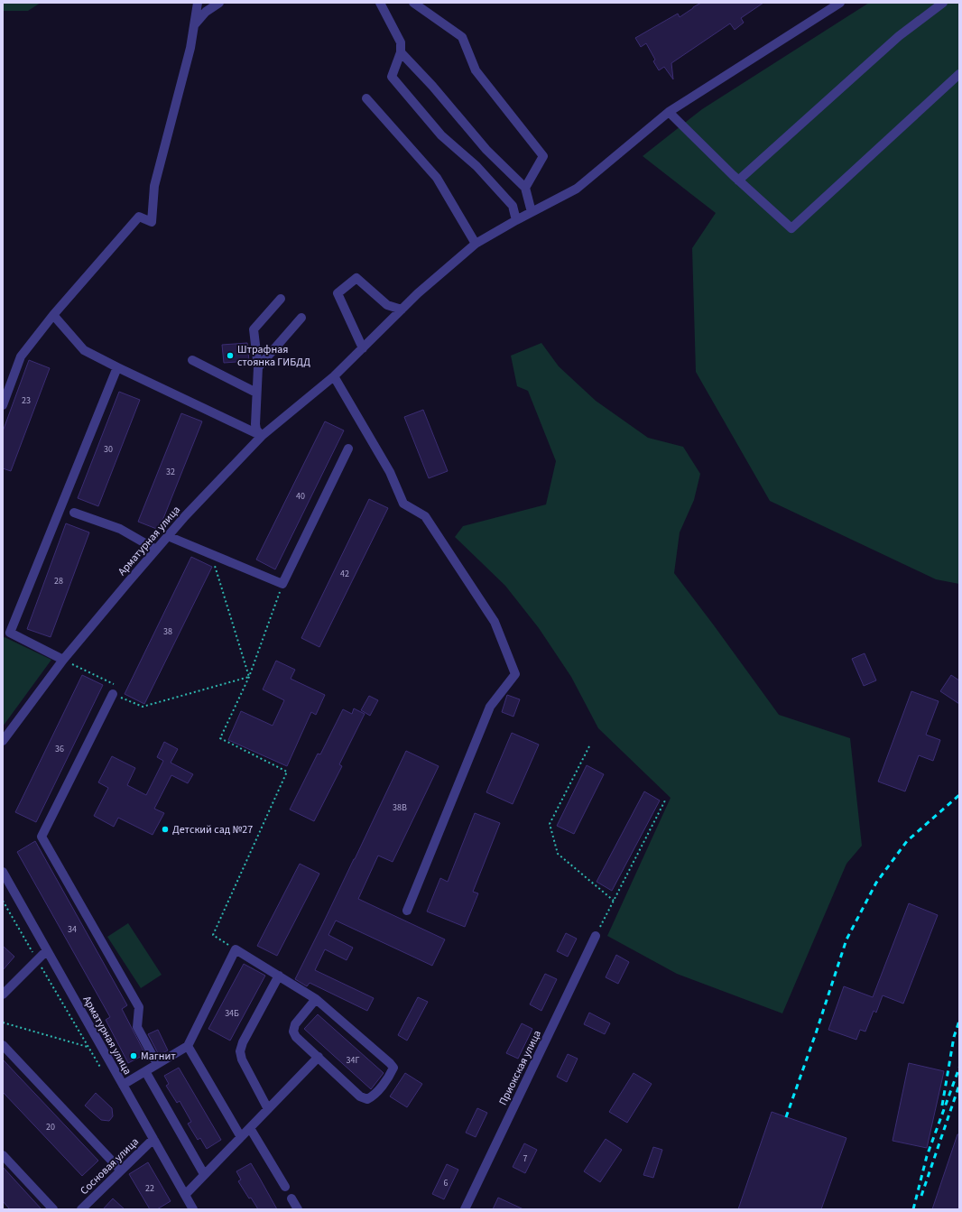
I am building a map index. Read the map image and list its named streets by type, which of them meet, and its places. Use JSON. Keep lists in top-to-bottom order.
{
  "streets": {
    "street": ["Арматурная улица", "Приокская улица", "Сосновая улица"]
  },
  "crossings": [
    ["Арматурная улица", "Сосновая улица"]
  ],
  "places": ["Штрафная стоянка ГИБДД", "Детский сад №27", "Магнит"],
  "house_numbers": [
    "23",
    "30",
    "32",
    "40",
    "42",
    "28",
    "38",
    "36",
    "38В",
    "34",
    "34Б",
    "34Г",
    "20",
    "7",
    "6",
    "22"
  ]
}
